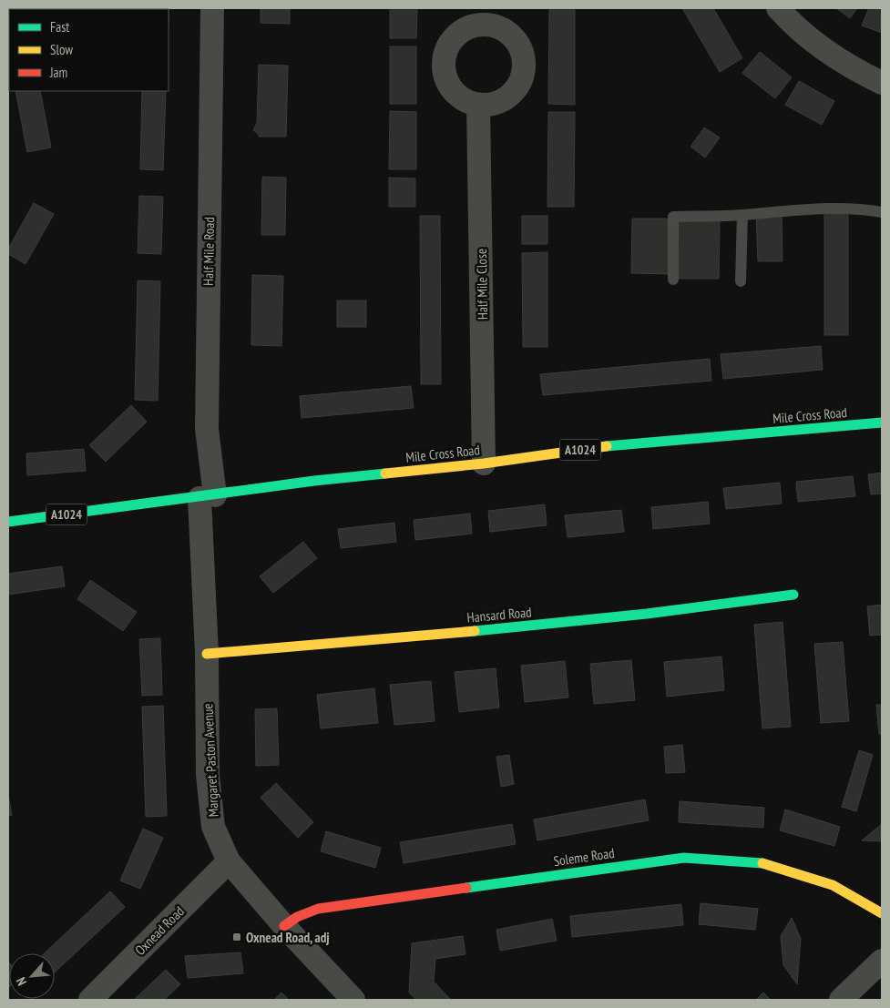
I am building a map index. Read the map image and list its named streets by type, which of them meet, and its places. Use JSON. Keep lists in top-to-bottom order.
{
  "streets": {
    "street": [
      "Half Mile Road",
      "Half Mile Close",
      "Mile Cross Road",
      "A1024",
      "Hansard Road",
      "Margaret Paston Avenue",
      "Soleme Road",
      "Oxnead Road"
    ]
  },
  "crossings": [
    ["Half Mile Road", "Mile Cross Road"],
    ["Half Mile Road", "Margaret Paston Avenue"],
    ["Half Mile Close", "Mile Cross Road"],
    ["Mile Cross Road", "Margaret Paston Avenue"],
    ["Hansard Road", "Margaret Paston Avenue"],
    ["Margaret Paston Avenue", "Soleme Road"],
    ["Margaret Paston Avenue", "Oxnead Road"]
  ],
  "places": {
    "transit": ["Oxnead Road, adj"]
  },
  "legend": ["Fast", "Slow", "Jam"],
  "north": "bottom left"
}
